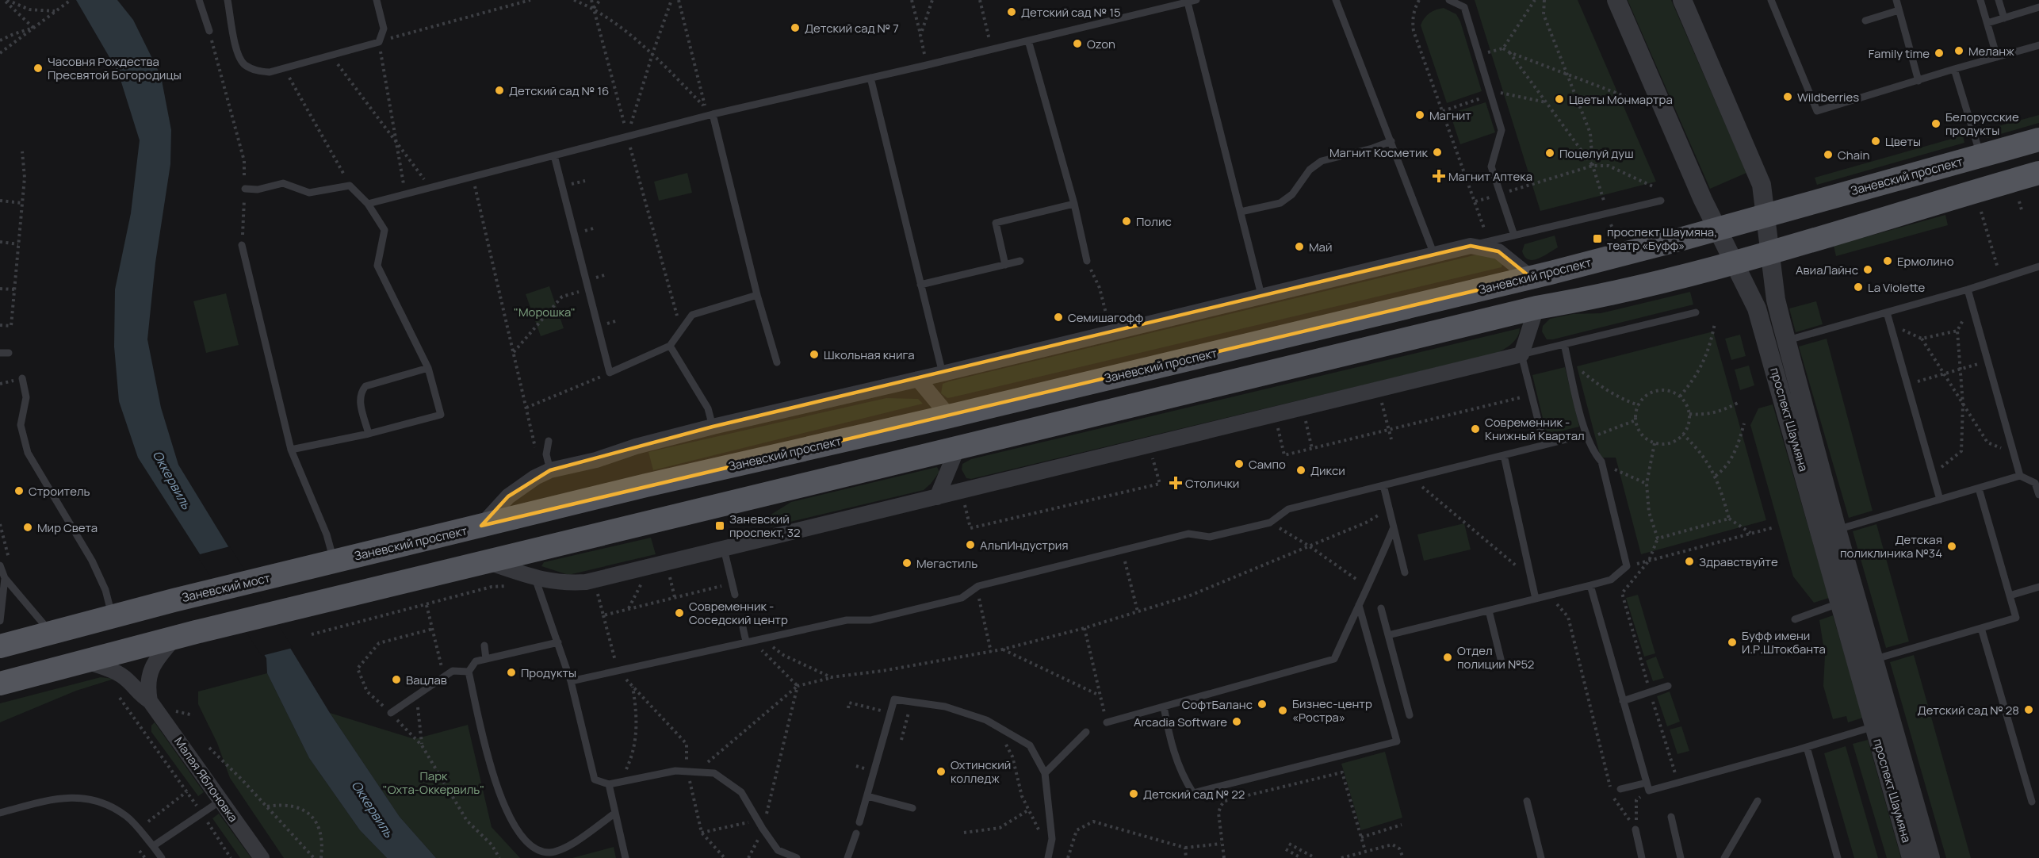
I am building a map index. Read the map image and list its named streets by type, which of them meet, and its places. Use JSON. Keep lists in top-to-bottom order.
{
  "streets": {
    "main road": ["Заневский проспект", "Заневский мост"],
    "street": ["проспект Шаумяна", "Малая Яблоновка"]
  },
  "crossings": [
    ["Заневский проспект", "проспект Шаумяна"],
    ["Заневский проспект", "Заневский мост"]
  ],
  "water": ["Оккервиль"],
  "parks": ["\"Морошка\"", "Парк \"Охта-Оккервиль\""],
  "places": {
    "other": [
      "Детский сад № 15",
      "Детский сад № 7",
      "Ozon",
      "Меланж",
      "Family time",
      "Часовня Рождества Пресвятой Богородицы",
      "Детский сад № 16",
      "Wildberries",
      "Цветы Монмартра",
      "Магнит",
      "Белорусские продукты",
      "Цветы",
      "Магнит Косметик",
      "Поцелуй душ",
      "Chain",
      "Полис",
      "Май",
      "Ермолино",
      "АвиаЛайнс",
      "La Violette",
      "Семишагофф",
      "Школьная книга",
      "Современник - Книжный Квартал",
      "Сампо",
      "Дикси",
      "Строитель",
      "Мир Света",
      "АльпИндустрия",
      "Детская поликлиника №34",
      "Здравствуйте",
      "Мегастиль",
      "Современник - Соседский центр",
      "Буфф имени И.Р.Штокбанта",
      "Отдел полиции №52",
      "Продукты",
      "Вацлав",
      "СофтБаланс",
      "Детский сад № 28",
      "Бизнес-центр «Ростра»",
      "Arcadia Software",
      "Охтинский колледж",
      "Детский сад № 22"
    ],
    "health": ["Магнит Аптека", "Столички"],
    "transit": ["проспект Шаумяна, театр «Буфф»", "Заневский проспект, 32"]
  }
}
